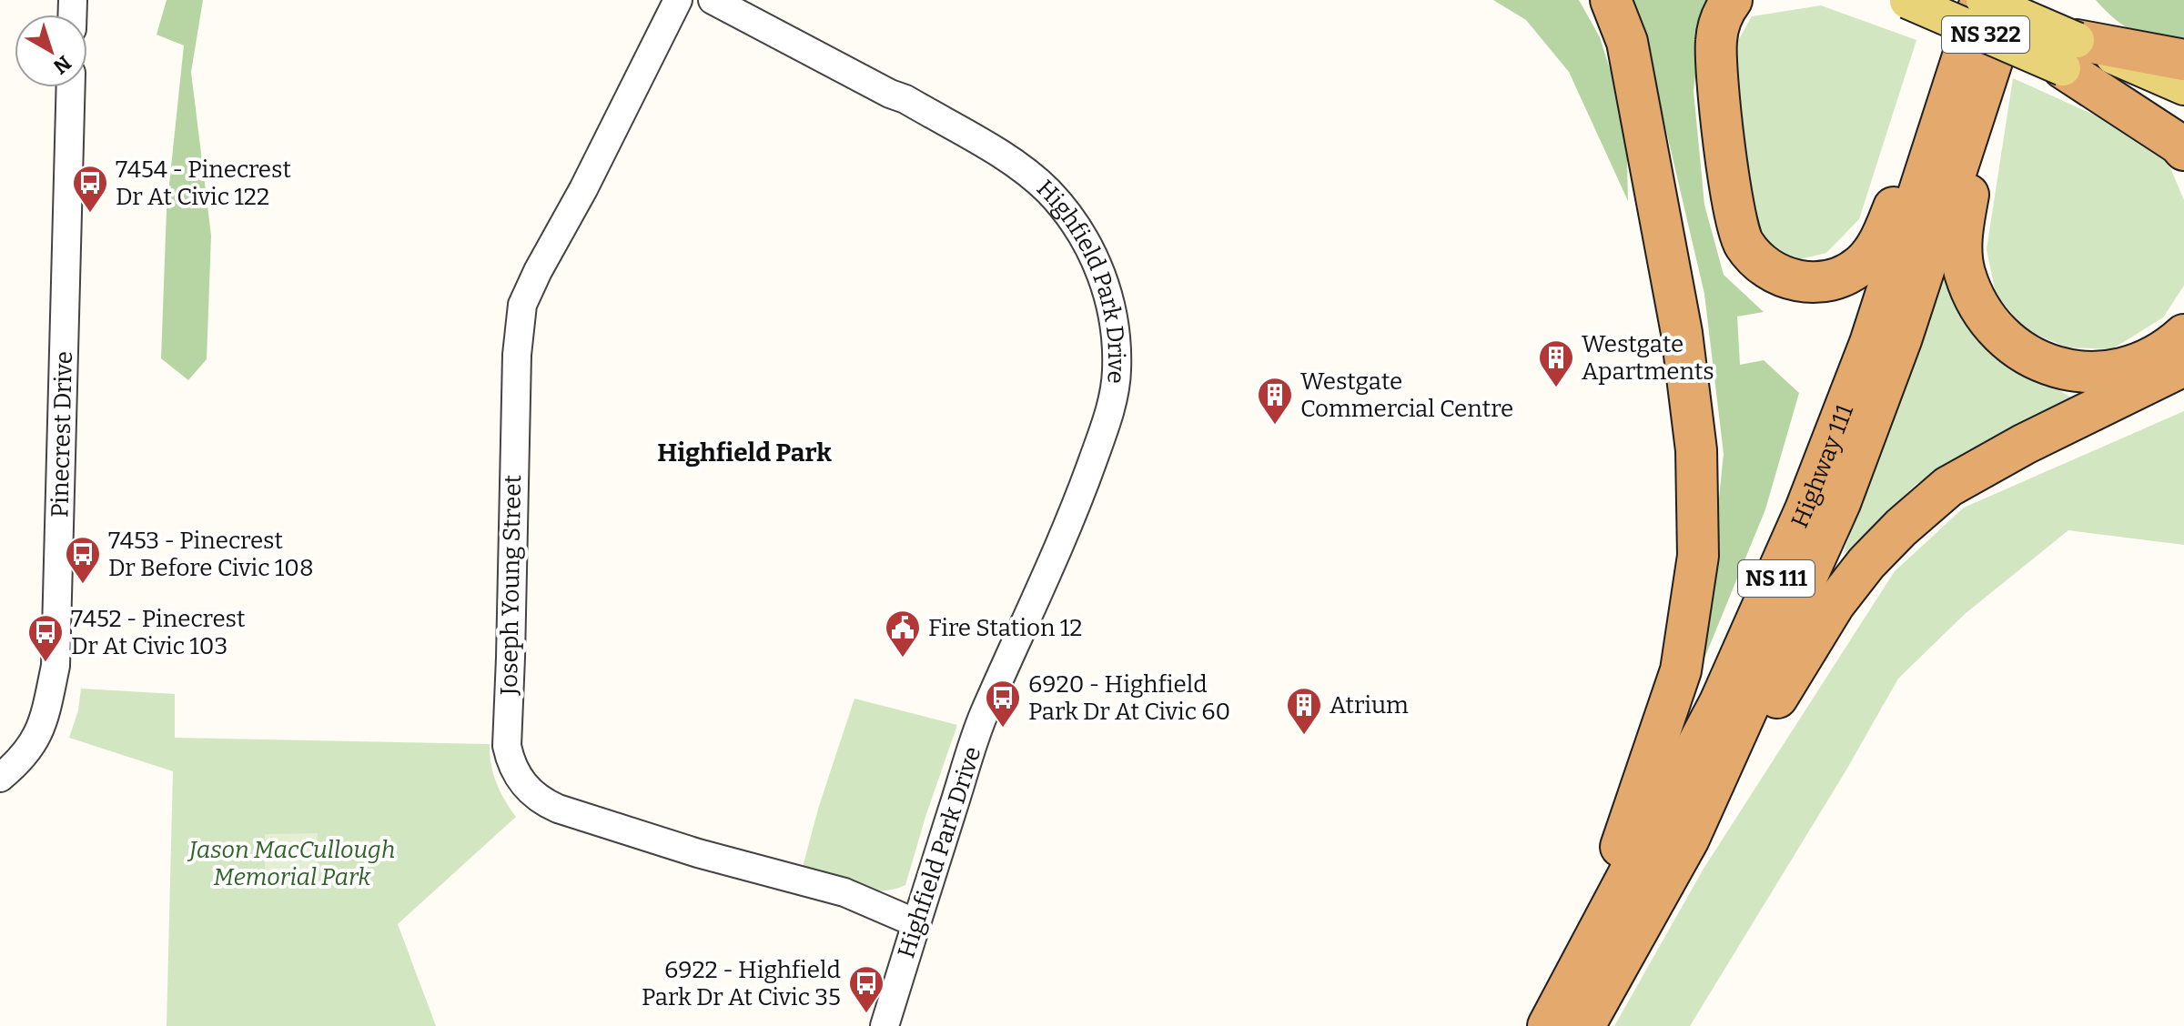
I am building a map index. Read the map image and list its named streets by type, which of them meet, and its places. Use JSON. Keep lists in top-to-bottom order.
{
  "streets": {
    "highway": ["Highway 111", "NS 111"],
    "main road": ["NS 322"],
    "street": ["Highfield Park Drive", "Pinecrest Drive", "Joseph Young Street"]
  },
  "crossings": [
    ["NS 322", "Highway 111"],
    ["Highfield Park Drive", "Joseph Young Street"]
  ],
  "districts": ["Highfield Park"],
  "parks": ["Jason MacCullough Memorial Park"],
  "places": {
    "bus stop": [
      "7454 - Pinecrest Dr At Civic 122",
      "7453 - Pinecrest Dr Before Civic 108",
      "7452 - Pinecrest Dr At Civic 103",
      "6920 - Highfield Park Dr At Civic 60",
      "6922 - Highfield Park Dr At Civic 35"
    ],
    "building": ["Westgate Apartments", "Westgate Commercial Centre", "Atrium"],
    "public building": ["Fire Station 12"]
  },
  "north": "bottom right"
}
